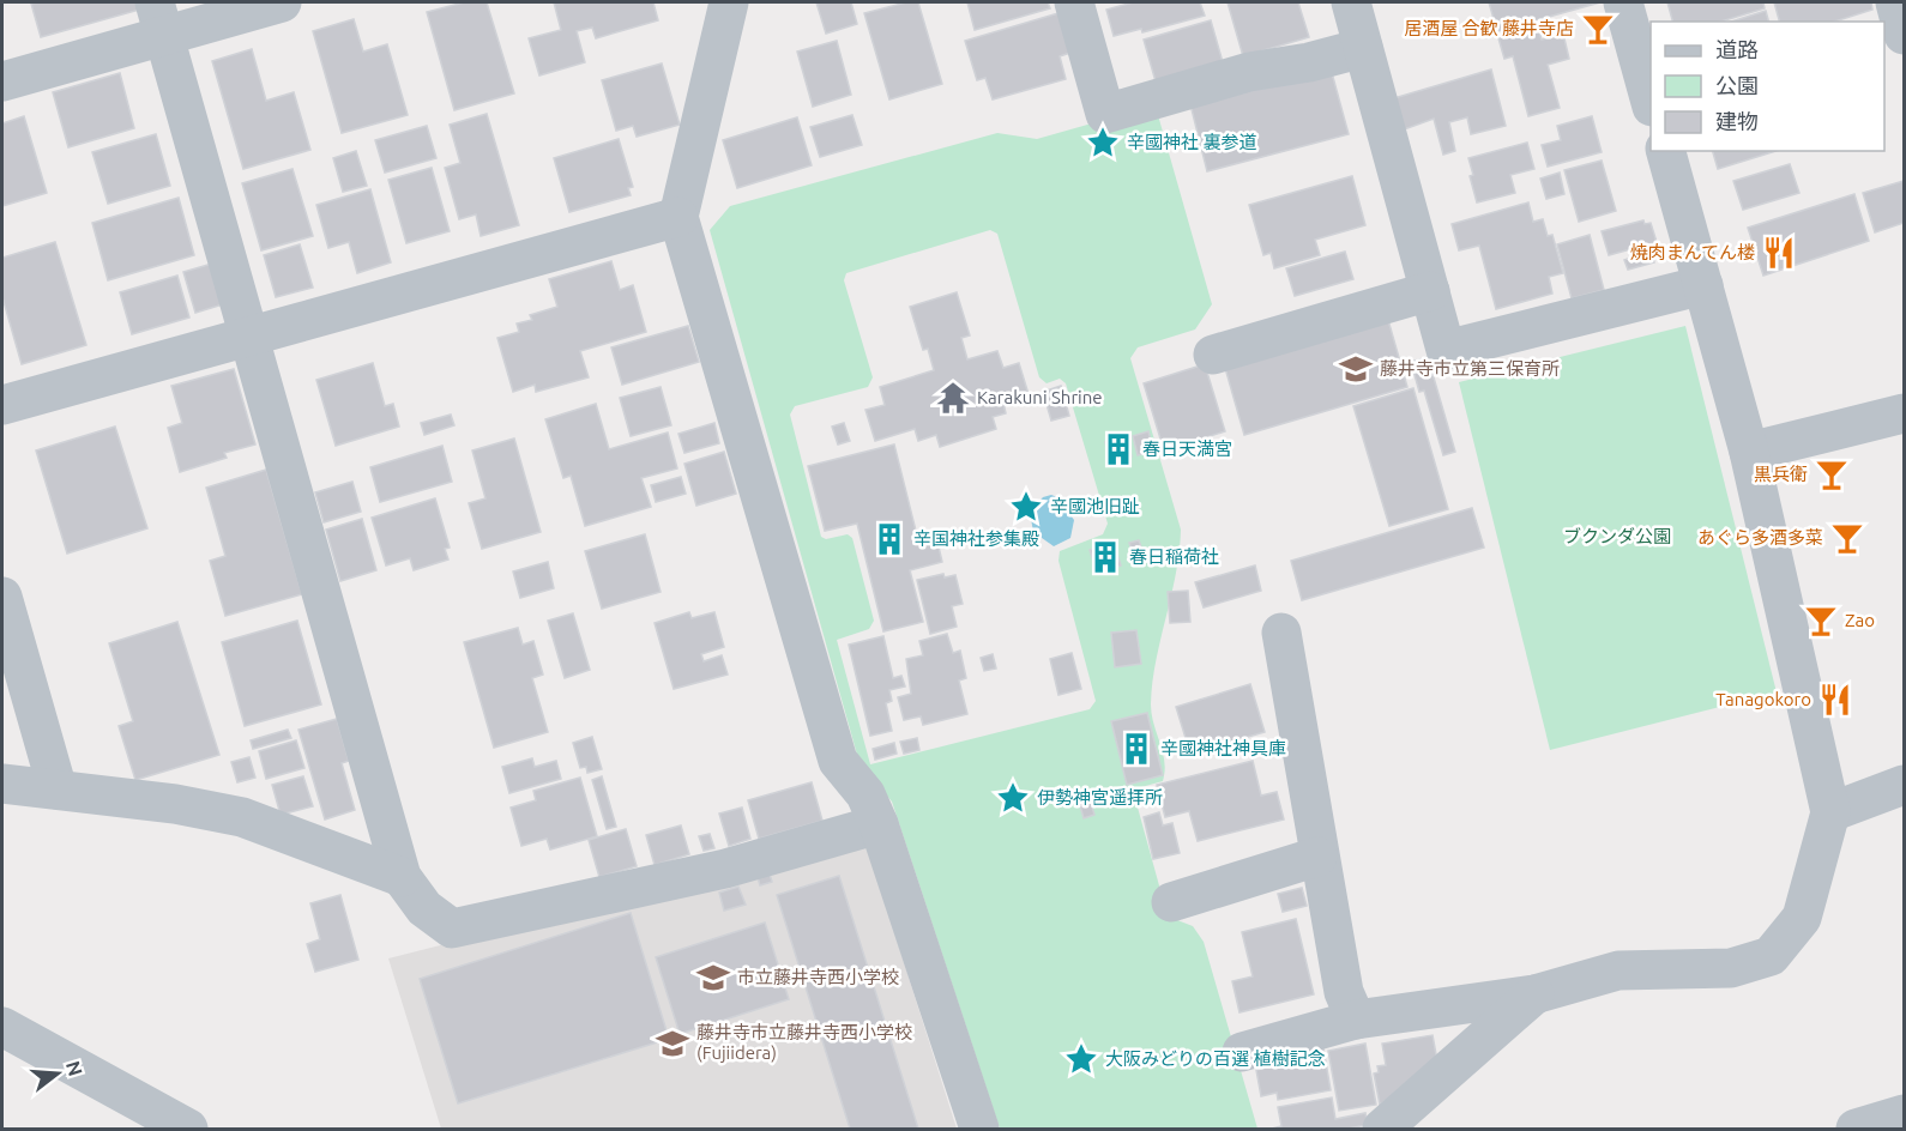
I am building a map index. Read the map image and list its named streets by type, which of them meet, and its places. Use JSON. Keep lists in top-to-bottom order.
{
  "parks": ["ブクンダ公園"],
  "places": {
    "bar": [
      "居酒屋 合歓 藤井寺店",
      "黒兵衛",
      "あぐら多酒多菜",
      "Zao"
    ],
    "place": [
      "辛國神社 裏参道",
      "辛國池旧趾",
      "伊勢神宮遥拝所",
      "大阪みどりの百選 植樹記念"
    ],
    "restaurant": ["焼肉まんてん楼", "Tanagokoro"],
    "school or university": ["藤井寺市立第三保育所", "市立藤井寺西小学校", "藤井寺市立藤井寺西小学校 (Fujiidera)"],
    "temple": ["Karakuni Shrine"],
    "building": [
      "春日天満宮",
      "辛国神社参集殿",
      "春日稲荷社",
      "辛國神社神具庫"
    ]
  },
  "legend": ["道路", "公園", "建物"],
  "north": "right"
}
